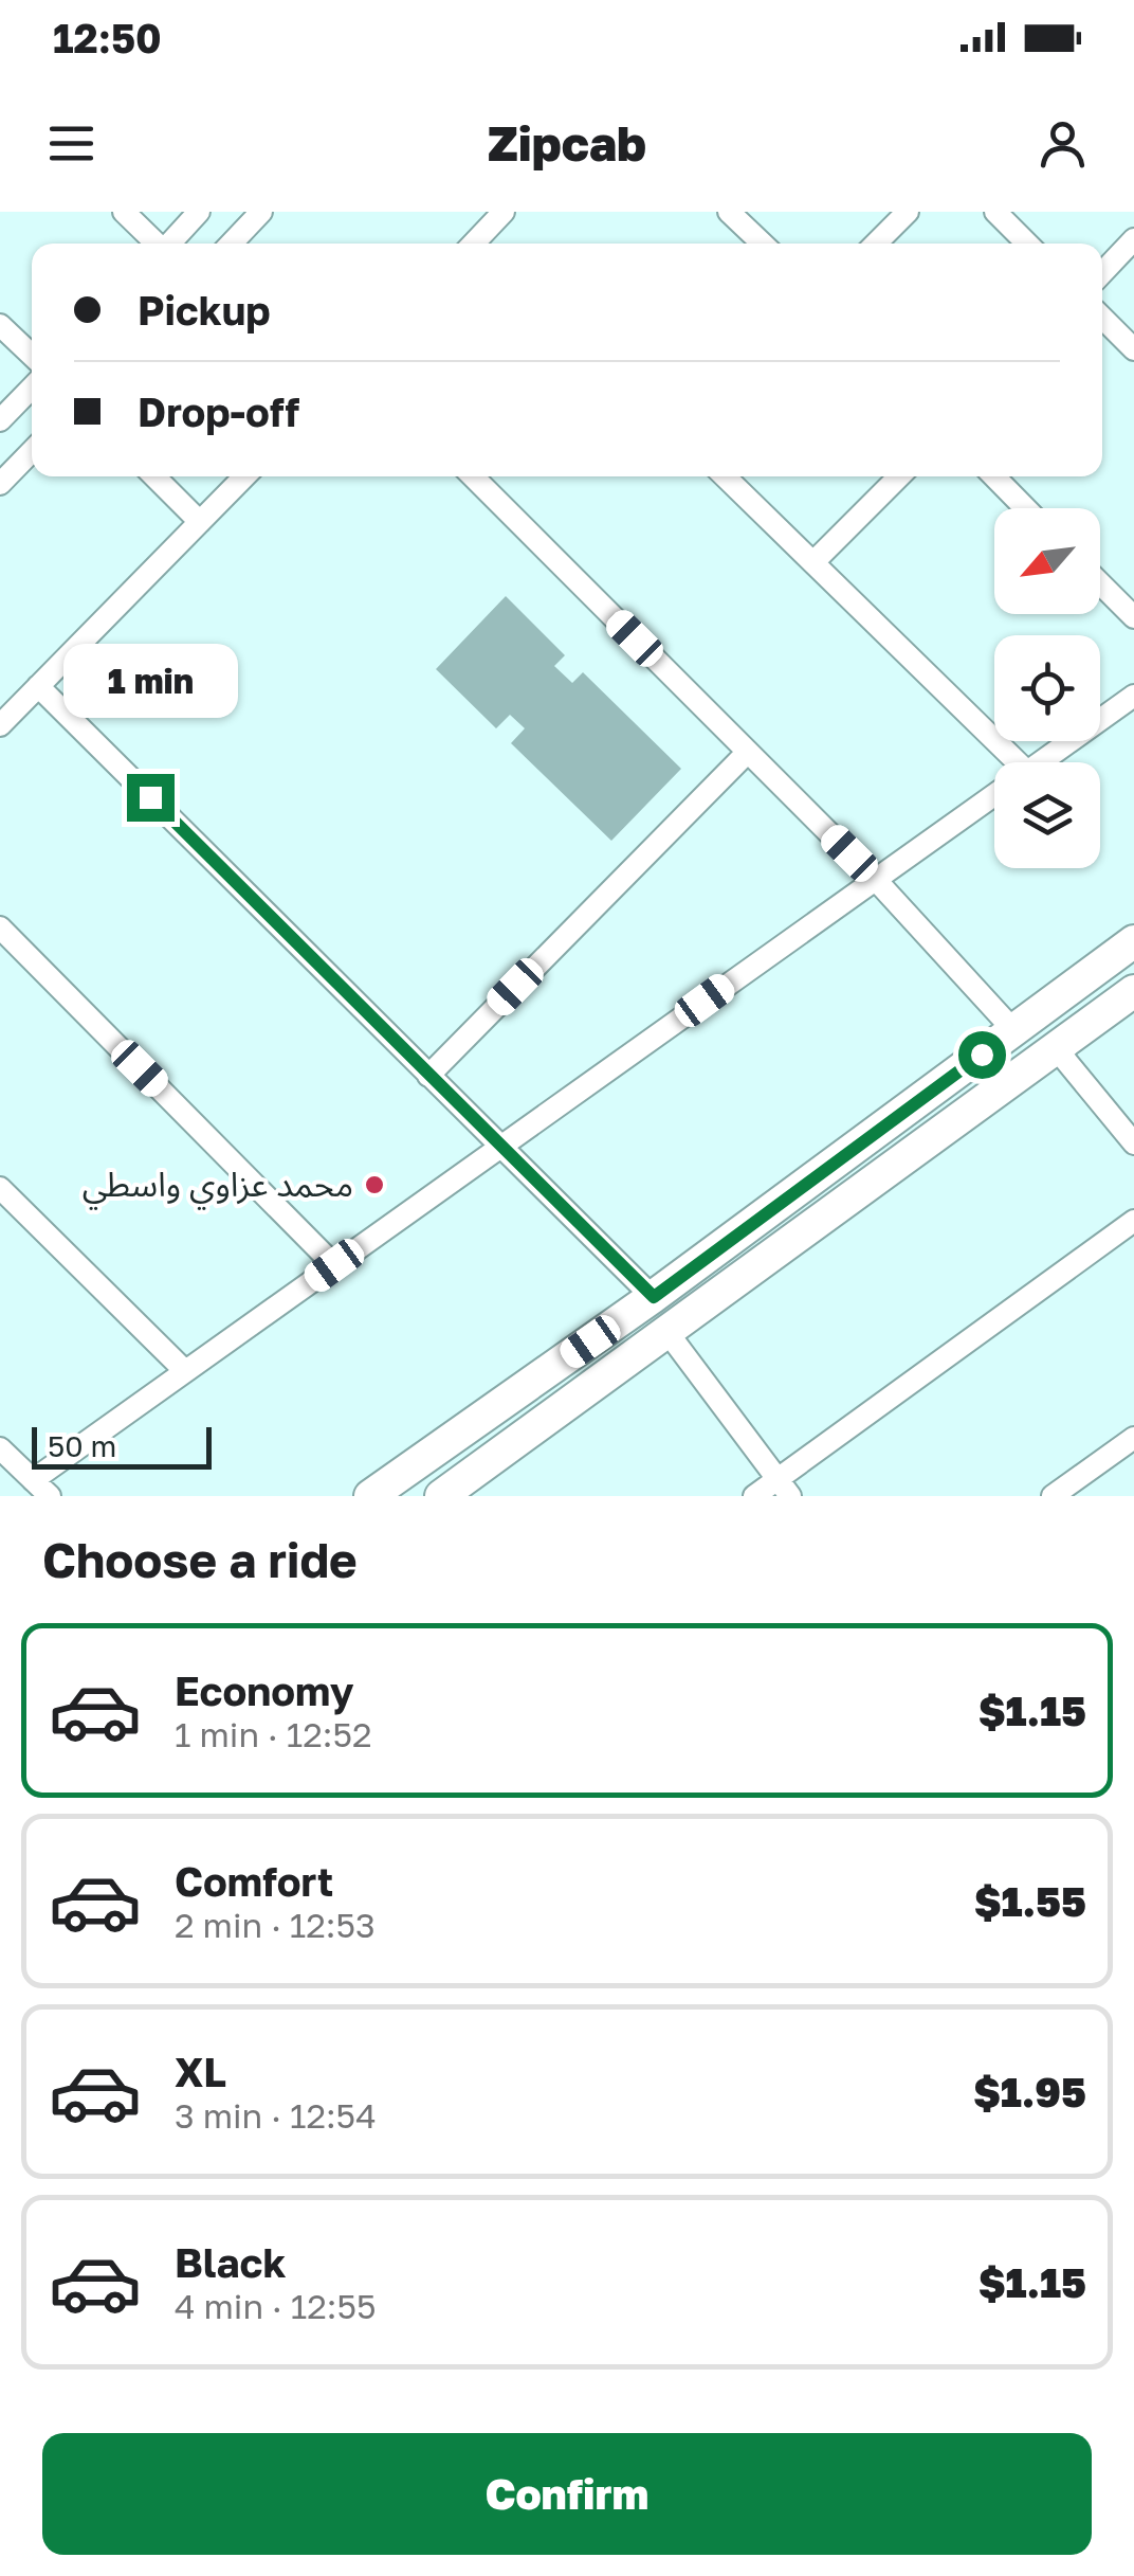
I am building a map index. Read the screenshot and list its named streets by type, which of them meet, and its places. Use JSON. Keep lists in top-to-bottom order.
{
  "places": ["محمد عزاوي واسطي"],
  "scale_bar": "50 m",
  "north": "bottom left",
  "page": {
    "status": "12:50",
    "header": "Zipcab",
    "banner": ["Pickup", "Drop-off"],
    "bubble": "1 min",
    "scale": "50 m",
    "heading": "Choose a ride",
    "list": [
      {
        "name": "Economy",
        "note": "1 min · 12:52",
        "value": "$1.15"
      },
      {
        "name": "Comfort",
        "note": "2 min · 12:53",
        "value": "$1.55"
      },
      {
        "name": "XL",
        "note": "3 min · 12:54",
        "value": "$1.95"
      },
      {
        "name": "Black",
        "note": "4 min · 12:55",
        "value": "$1.15"
      }
    ],
    "buttons": "Confirm"
  }
}
